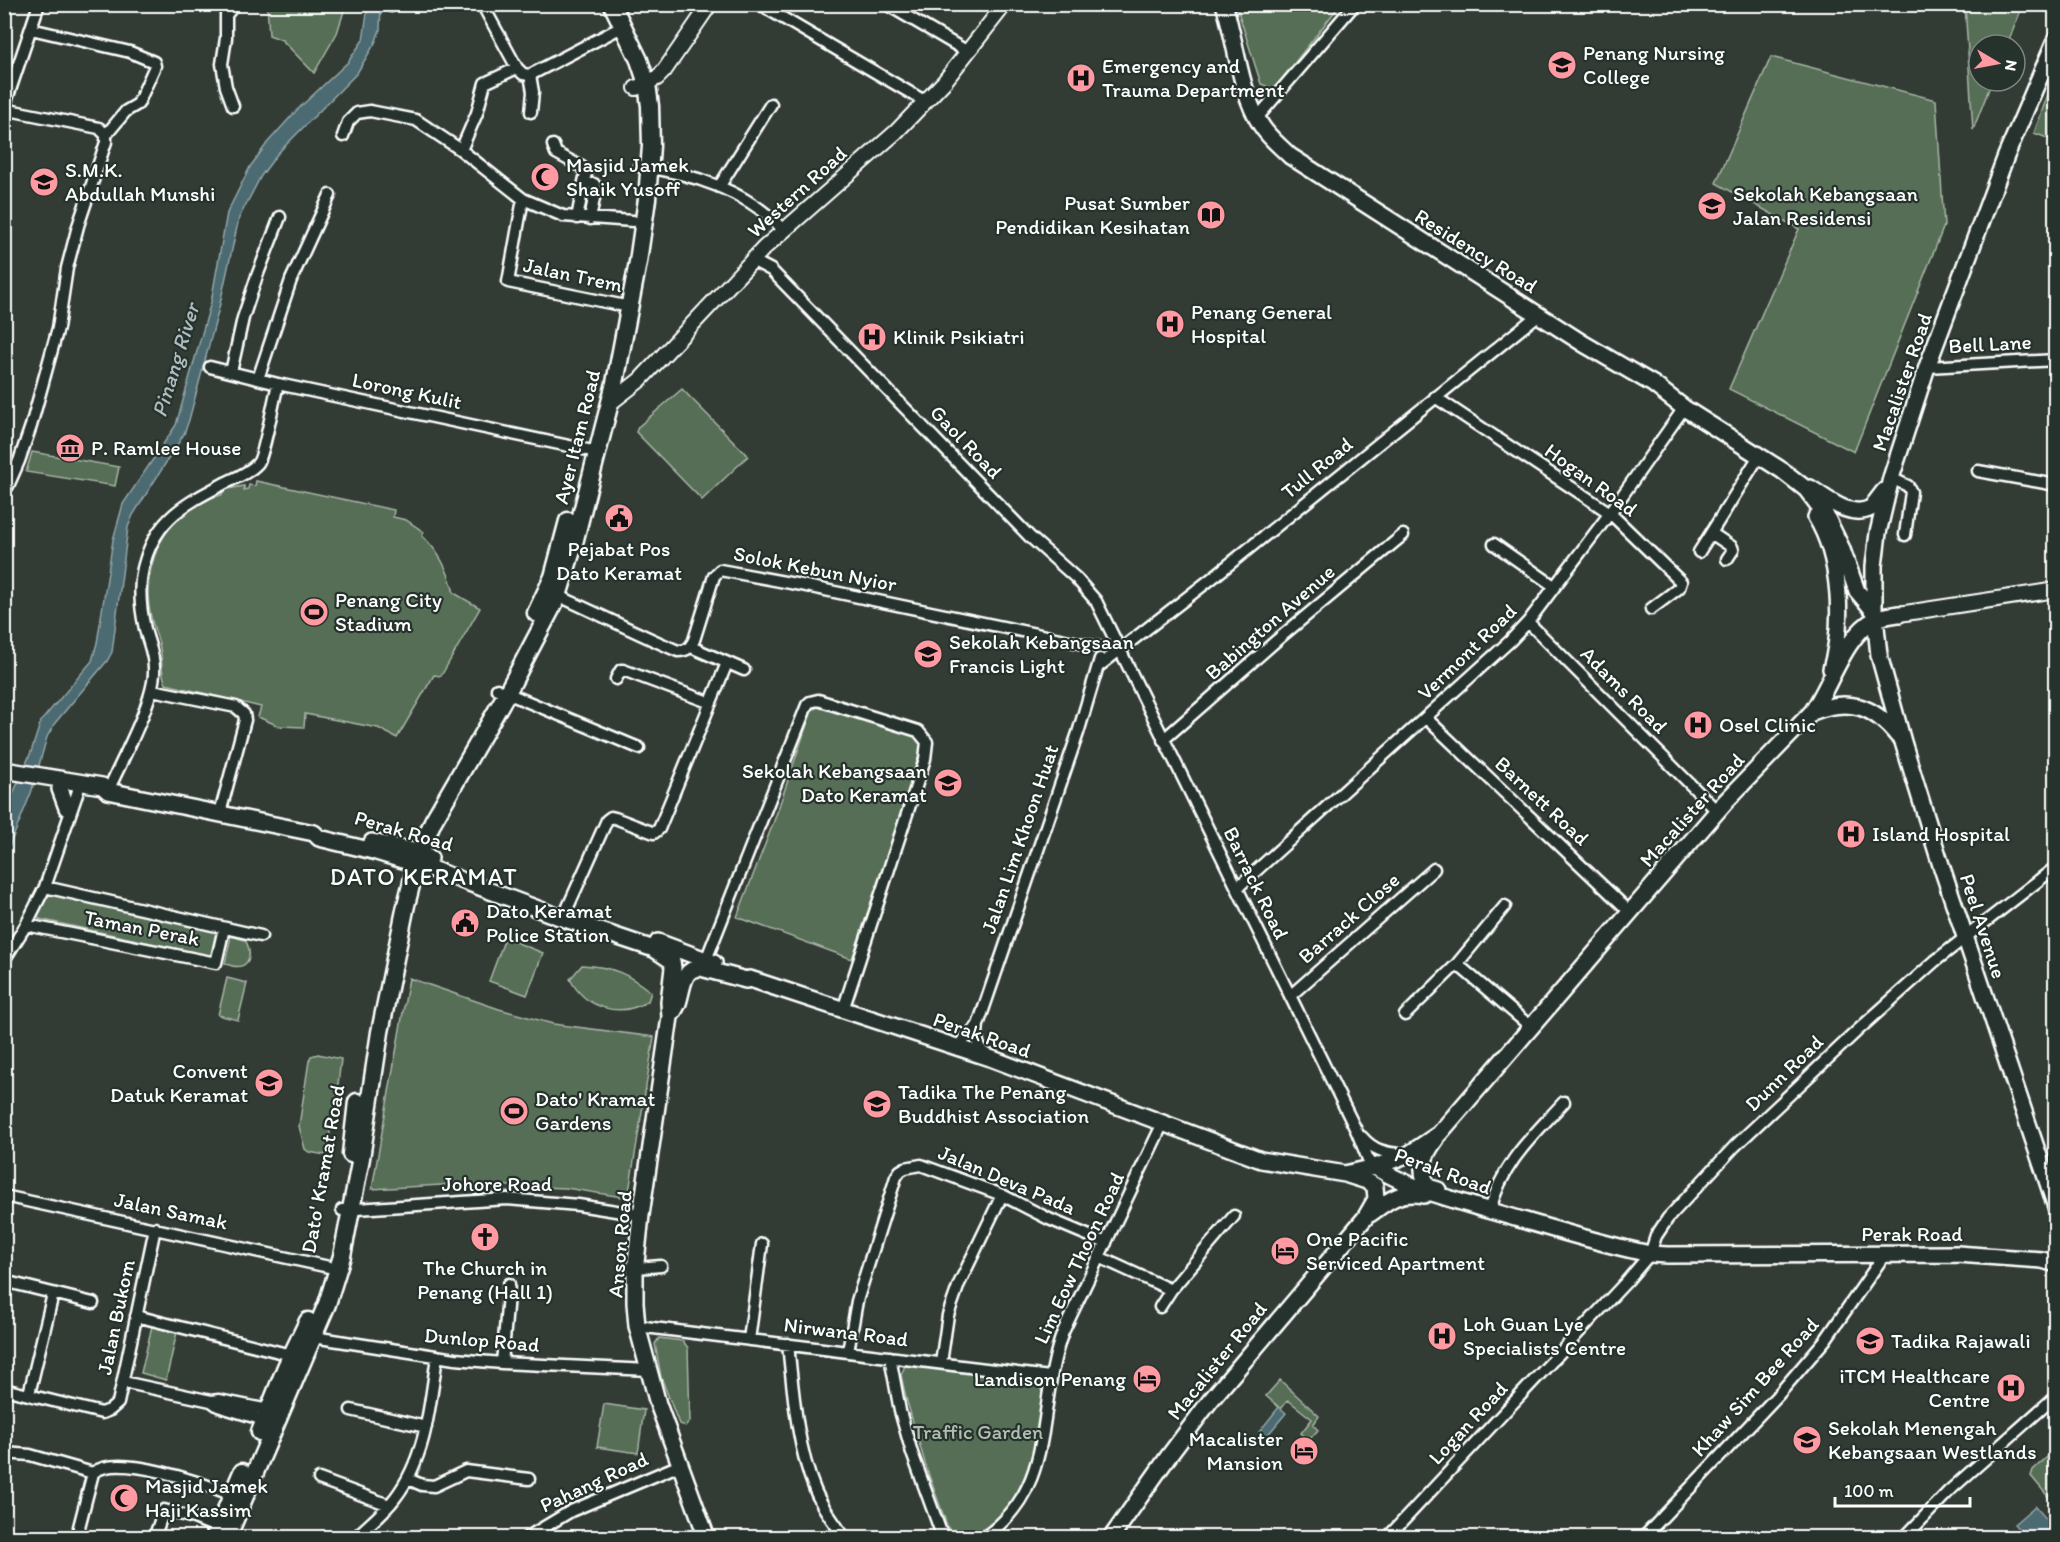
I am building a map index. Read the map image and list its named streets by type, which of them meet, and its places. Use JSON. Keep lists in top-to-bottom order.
{
  "streets": {
    "main road": [
      "Residency Road",
      "Macalister Road",
      "Ayer Itam Road",
      "Perak Road",
      "Peel Avenue",
      "Dato' Kramat Road",
      "Anson Road"
    ],
    "street": [
      "Western Road",
      "Jalan Trem",
      "Bell Lane",
      "Lorong Kulit",
      "Gaol Road",
      "Tull Road",
      "Hogan Road",
      "Solok Kebun Nyior",
      "Babington Avenue",
      "Vermont Road",
      "Adams Road",
      "Barnett Road",
      "Jalan Lim Khoon Huat",
      "Barrack Road",
      "Barrack Close",
      "Taman Perak",
      "Dunn Road",
      "Jalan Deva Pada",
      "Johore Road",
      "Jalan Samak",
      "Lim Eow Thoon Road",
      "Jalan Bukom",
      "Nirwana Road",
      "Dunlop Road",
      "Khaw Sim Bee Road",
      "Logan Road",
      "Pahang Road"
    ]
  },
  "crossings": [
    ["Western Road", "Ayer Itam Road"],
    ["Western Road", "Gaol Road"],
    ["Residency Road", "Tull Road"],
    ["Residency Road", "Vermont Road"],
    ["Jalan Trem", "Ayer Itam Road"],
    ["Bell Lane", "Macalister Road"],
    ["Macalister Road", "Adams Road"],
    ["Macalister Road", "Barnett Road"],
    ["Macalister Road", "Perak Road"],
    ["Macalister Road", "Barrack Road"],
    ["Macalister Road", "Peel Avenue"],
    ["Lorong Kulit", "Ayer Itam Road"],
    ["Ayer Itam Road", "Perak Road"],
    ["Ayer Itam Road", "Dato' Kramat Road"],
    ["Gaol Road", "Tull Road"],
    ["Gaol Road", "Barrack Road"],
    ["Tull Road", "Hogan Road"],
    ["Tull Road", "Barrack Road"],
    ["Hogan Road", "Vermont Road"],
    ["Solok Kebun Nyior", "Jalan Lim Khoon Huat"],
    ["Babington Avenue", "Barrack Road"],
    ["Vermont Road", "Adams Road"],
    ["Vermont Road", "Barnett Road"],
    ["Vermont Road", "Barrack Road"],
    ["Perak Road", "Jalan Lim Khoon Huat"],
    ["Perak Road", "Barrack Road"],
    ["Perak Road", "Dunn Road"],
    ["Perak Road", "Dato' Kramat Road"],
    ["Perak Road", "Anson Road"],
    ["Perak Road", "Lim Eow Thoon Road"],
    ["Perak Road", "Khaw Sim Bee Road"],
    ["Perak Road", "Logan Road"],
    ["Barrack Road", "Barrack Close"],
    ["Peel Avenue", "Dunn Road"],
    ["Dunn Road", "Logan Road"],
    ["Dato' Kramat Road", "Johore Road"],
    ["Dato' Kramat Road", "Jalan Samak"],
    ["Dato' Kramat Road", "Dunlop Road"],
    ["Jalan Deva Pada", "Lim Eow Thoon Road"],
    ["Jalan Deva Pada", "Nirwana Road"],
    ["Johore Road", "Anson Road"],
    ["Jalan Samak", "Jalan Bukom"],
    ["Anson Road", "Nirwana Road"],
    ["Anson Road", "Dunlop Road"],
    ["Anson Road", "Pahang Road"],
    ["Lim Eow Thoon Road", "Nirwana Road"]
  ],
  "districts": ["DATO KERAMAT"],
  "water": ["Pinang River"],
  "parks": ["Traffic Garden"],
  "places": {
    "school or university": [
      "Penang Nursing College",
      "S.M.K. Abdullah Munshi",
      "Sekolah Kebangsaan Jalan Residensi",
      "Sekolah Kebangsaan Francis Light",
      "Sekolah Kebangsaan Dato Keramat",
      "Convent Datuk Keramat",
      "Tadika The Penang Buddhist Association",
      "Tadika Rajawali",
      "Sekolah Menengah Kebangsaan Westlands"
    ],
    "hospital": [
      "Emergency and Trauma Department",
      "Penang General Hospital",
      "Klinik Psikiatri",
      "Osel Clinic",
      "Island Hospital",
      "Loh Guan Lye Specialists Centre",
      "iTCM Healthcare Centre"
    ],
    "mosque": ["Masjid Jamek Shaik Yusoff", "Masjid Jamek Haji Kassim"],
    "library": ["Pusat Sumber Pendidikan Kesihatan"],
    "museum": ["P. Ramlee House"],
    "public building": ["Pejabat Pos Dato Keramat", "Dato Keramat Police Station"],
    "sports": ["Penang City Stadium", "Dato' Kramat Gardens"],
    "church": ["The Church in Penang (Hall 1)"],
    "hotel": ["One Pacific Serviced Apartment", "Landison Penang", "Macalister Mansion"]
  },
  "scale_bar": "100 m",
  "north": "right"
}
